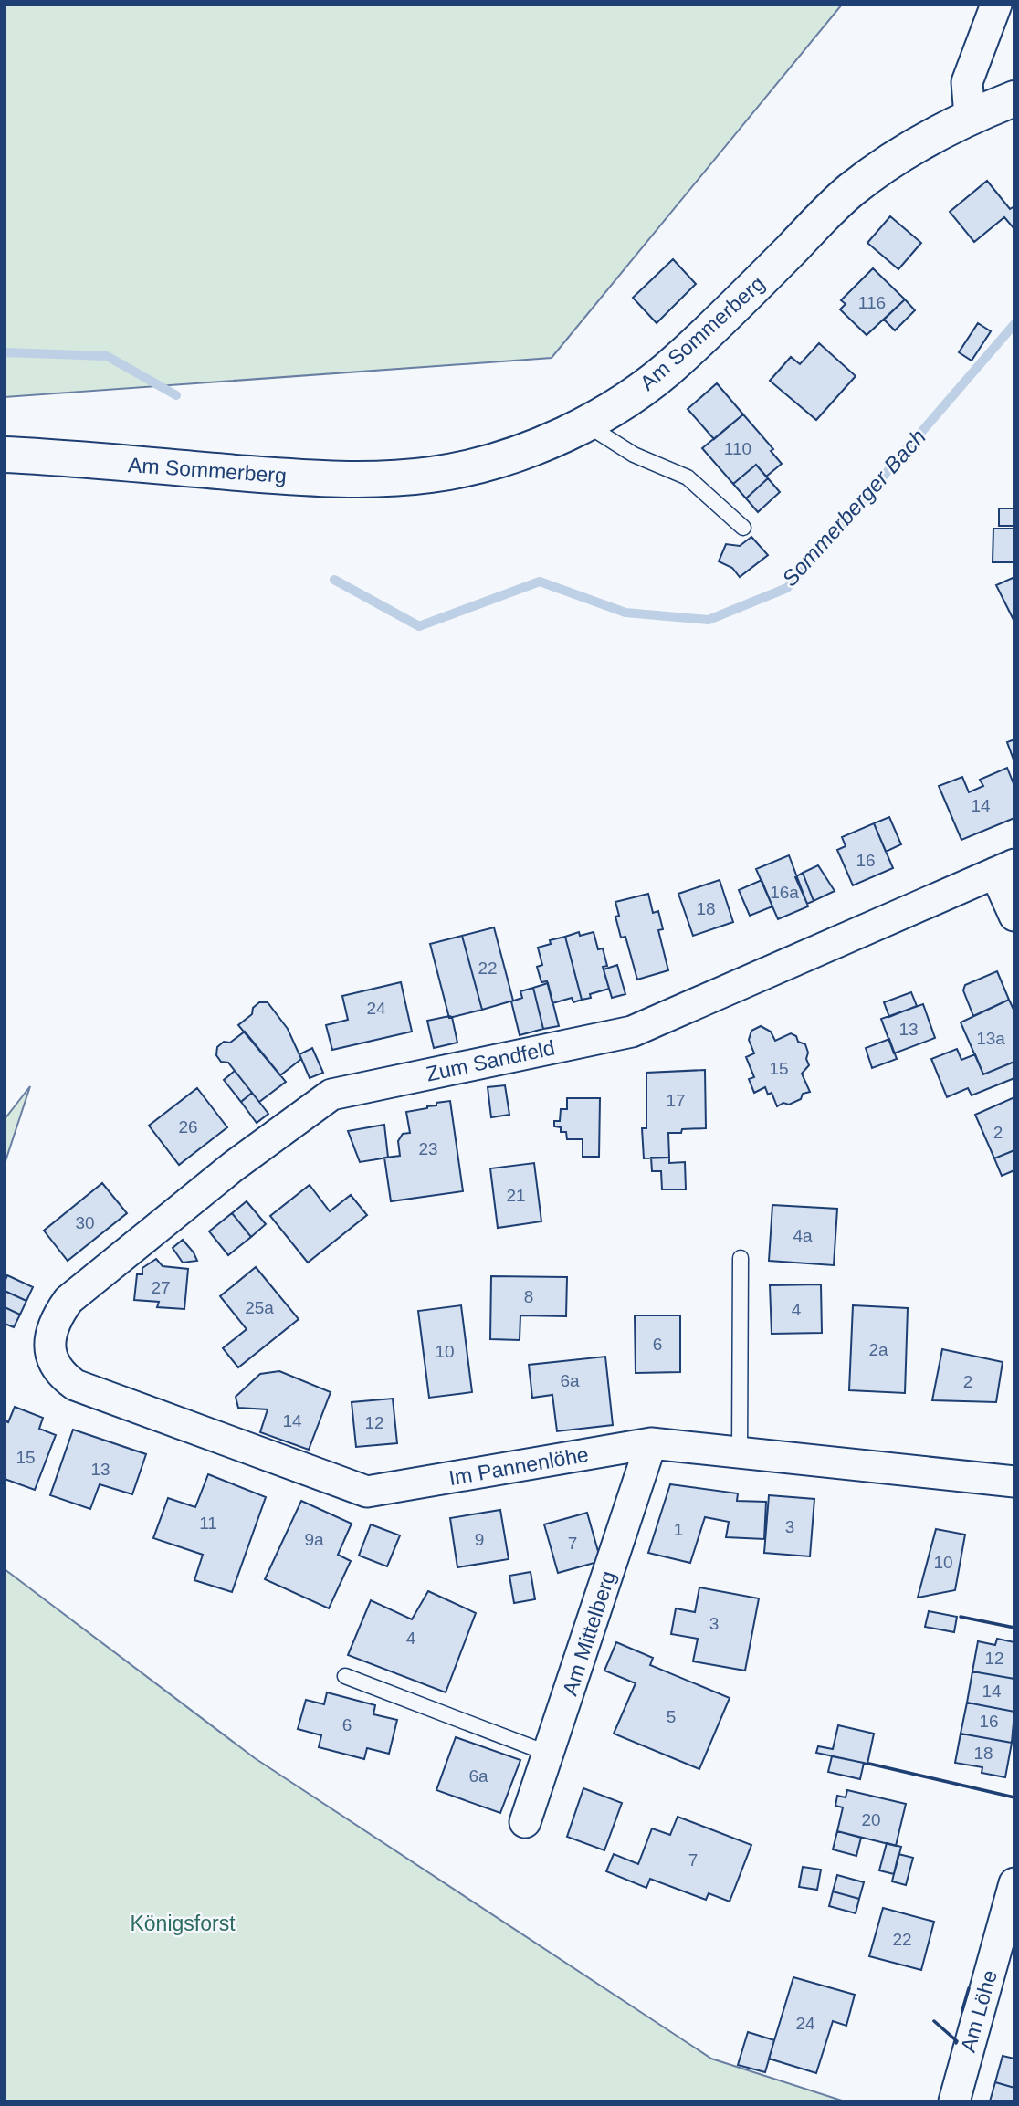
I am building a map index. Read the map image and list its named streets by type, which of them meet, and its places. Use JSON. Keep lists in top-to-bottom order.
{
  "streets": {
    "street": [
      "Am Sommerberg",
      "Zum Sandfeld",
      "Im Pannenlöhe",
      "Am Mittelberg",
      "Am Löhe"
    ]
  },
  "crossings": [
    ["Zum Sandfeld", "Im Pannenlöhe"],
    ["Im Pannenlöhe", "Am Mittelberg"]
  ],
  "water": ["Sommerberger Bach"],
  "parks": ["Königsforst"],
  "house_numbers": [
    "116",
    "110",
    "14",
    "16",
    "16a",
    "18",
    "22",
    "24",
    "13",
    "13a",
    "15",
    "17",
    "26",
    "2",
    "23",
    "21",
    "30",
    "4a",
    "27",
    "8",
    "25a",
    "4",
    "6",
    "2a",
    "10",
    "6a",
    "2",
    "14",
    "12",
    "15",
    "13",
    "11",
    "3",
    "1",
    "9a",
    "9",
    "7",
    "10",
    "3",
    "4",
    "12",
    "14",
    "5",
    "16",
    "6",
    "18",
    "6a",
    "20",
    "7",
    "22",
    "24"
  ]
}
